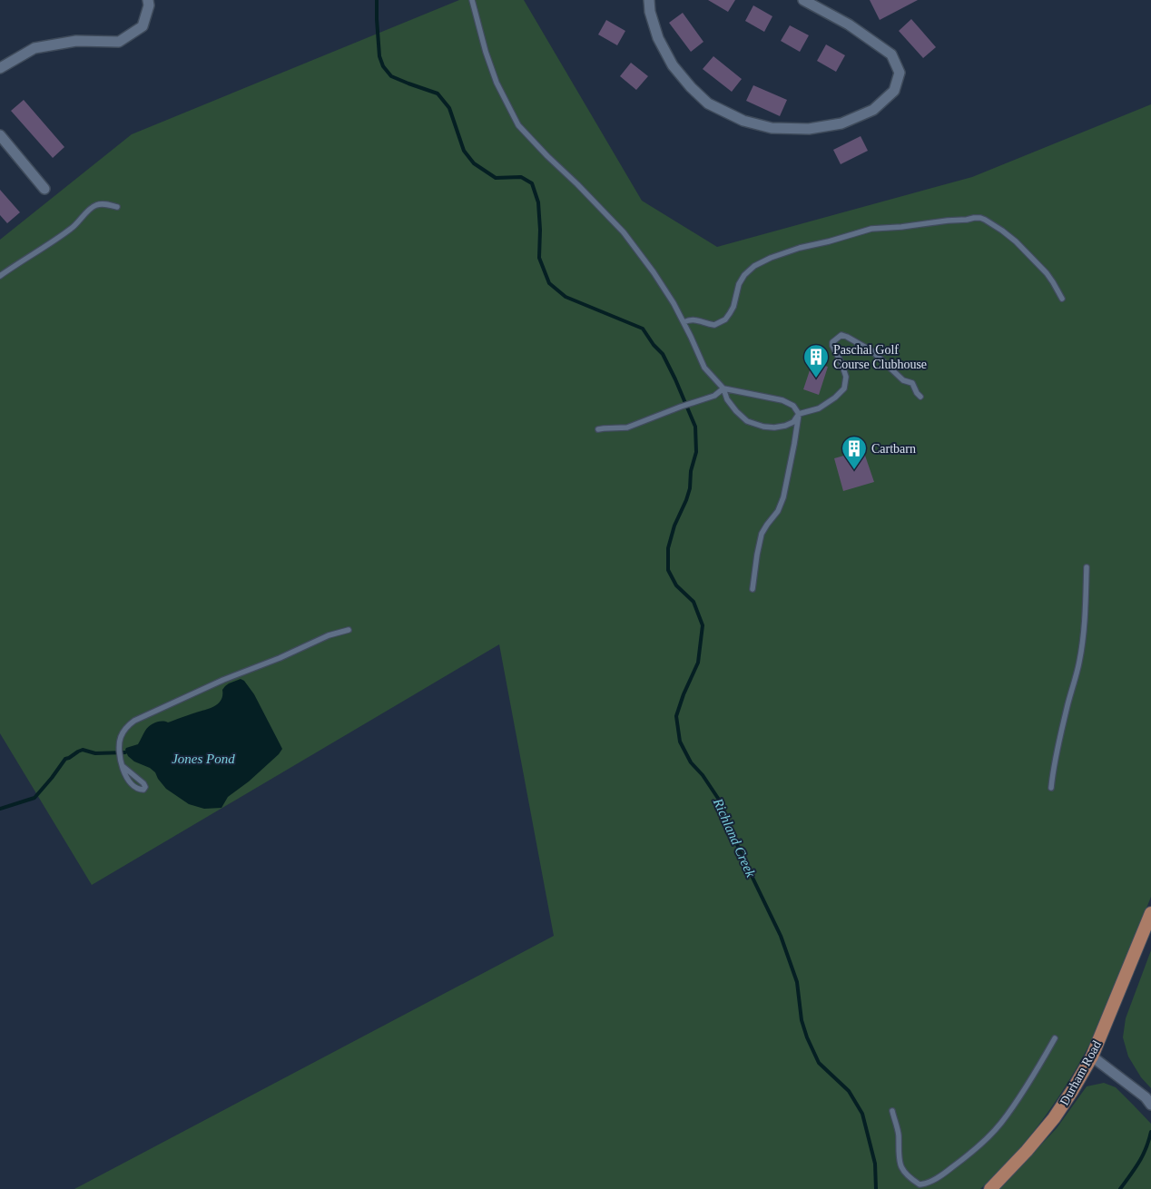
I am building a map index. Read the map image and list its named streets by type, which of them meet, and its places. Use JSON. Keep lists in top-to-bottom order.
{
  "streets": {
    "main road": ["Durham Road"]
  },
  "water": ["Jones Pond", "Richland Creek"],
  "places": {
    "building": ["Paschal Golf Course Clubhouse", "Cartbarn"]
  }
}
